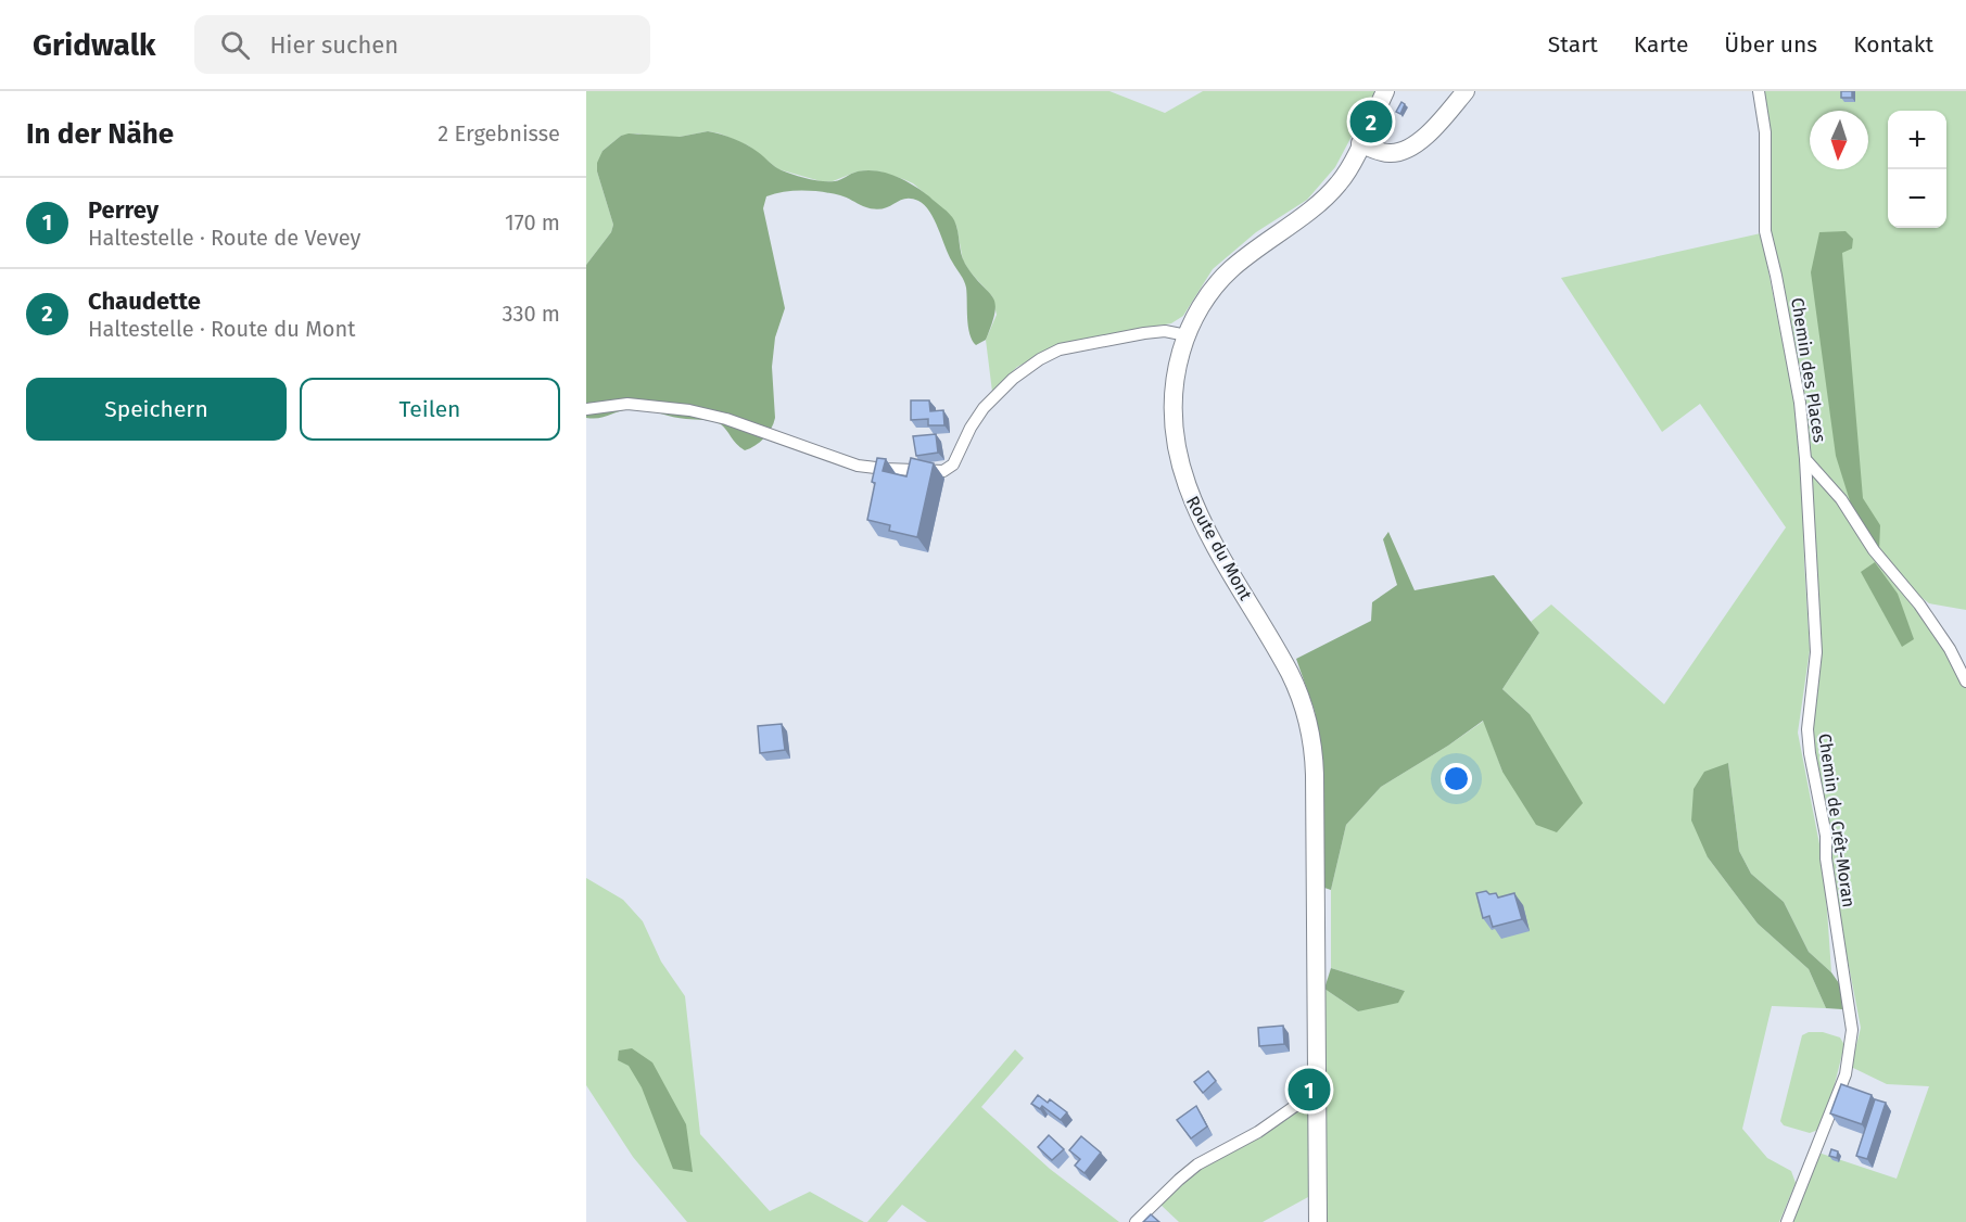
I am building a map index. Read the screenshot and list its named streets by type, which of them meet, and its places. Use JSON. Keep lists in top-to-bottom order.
{
  "streets": {
    "main road": ["Route du Mont"],
    "street": ["Chemin des Places", "Chemin de Crêt-Moran"]
  },
  "crossings": [
    ["Chemin des Places", "Chemin de Crêt-Moran"]
  ],
  "north": "bottom",
  "page": {
    "header": "Gridwalk",
    "search": "Hier suchen",
    "nav": [
      "Start",
      "Karte",
      "Über uns",
      "Kontakt"
    ],
    "heading": ["In der Nähe", "2 Ergebnisse"],
    "pins": ["2", "1"],
    "map_buttons": ["+", "−"],
    "list": [
      {
        "mark": "1",
        "name": "Perrey",
        "note": "Haltestelle · Route de Vevey",
        "value": "170 m"
      },
      {
        "mark": "2",
        "name": "Chaudette",
        "note": "Haltestelle · Route du Mont",
        "value": "330 m"
      }
    ],
    "buttons": ["Speichern", "Teilen"]
  }
}
